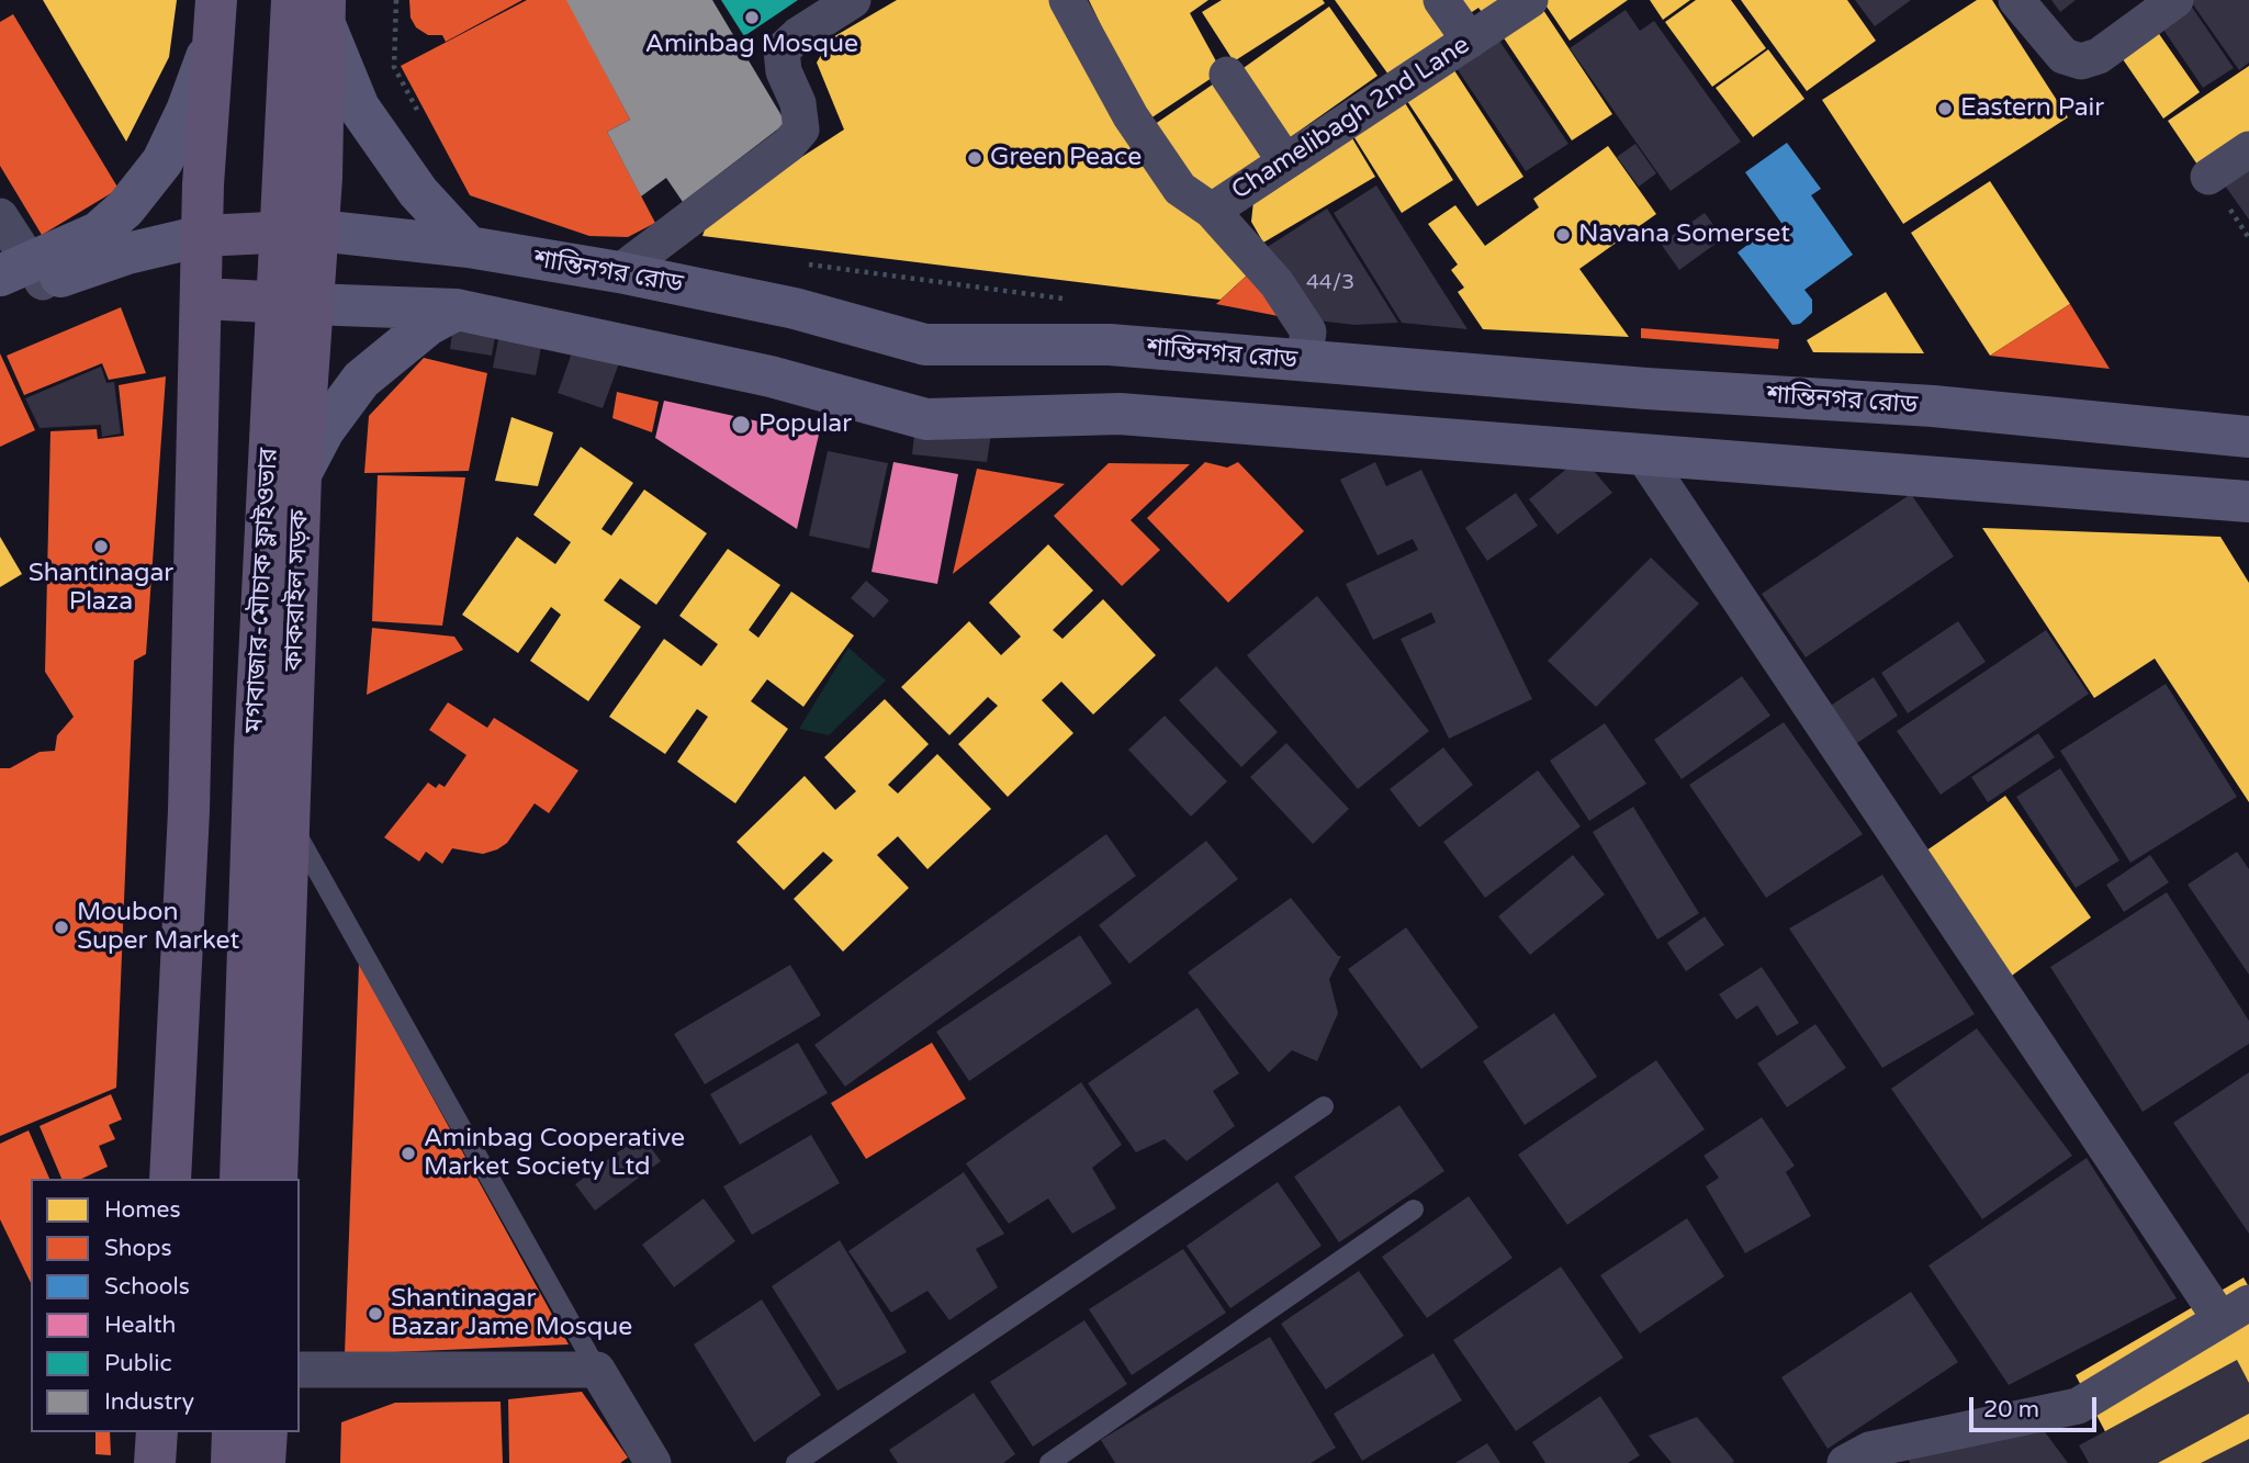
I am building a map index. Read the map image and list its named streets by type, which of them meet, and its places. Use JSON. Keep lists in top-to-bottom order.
{
  "streets": {
    "main road": ["শান্তিনগর রোড", "মগবাজার-মৌচাক ফ্লাইওভার", "কাকরাইল সড়ক"],
    "street": ["Chamelibagh 2nd Lane"]
  },
  "crossings": [
    ["Chamelibagh 2nd Lane", "শান্তিনগর রোড"],
    ["শান্তিনগর রোড", "কাকরাইল সড়ক"],
    ["মগবাজার-মৌচাক ফ্লাইওভার", "কাকরাইল সড়ক"]
  ],
  "places": [
    "Aminbag Mosque",
    "Eastern Pair",
    "Green Peace",
    "Navana Somerset",
    "Popular",
    "Shantinagar Plaza",
    "Moubon Super Market",
    "Aminbag Cooperative Market Society Ltd",
    "Shantinagar Bazar Jame Mosque"
  ],
  "house_numbers": ["44/3"],
  "legend": [
    "Homes",
    "Shops",
    "Schools",
    "Health",
    "Public",
    "Industry"
  ],
  "scale_bar": "20 m"
}
